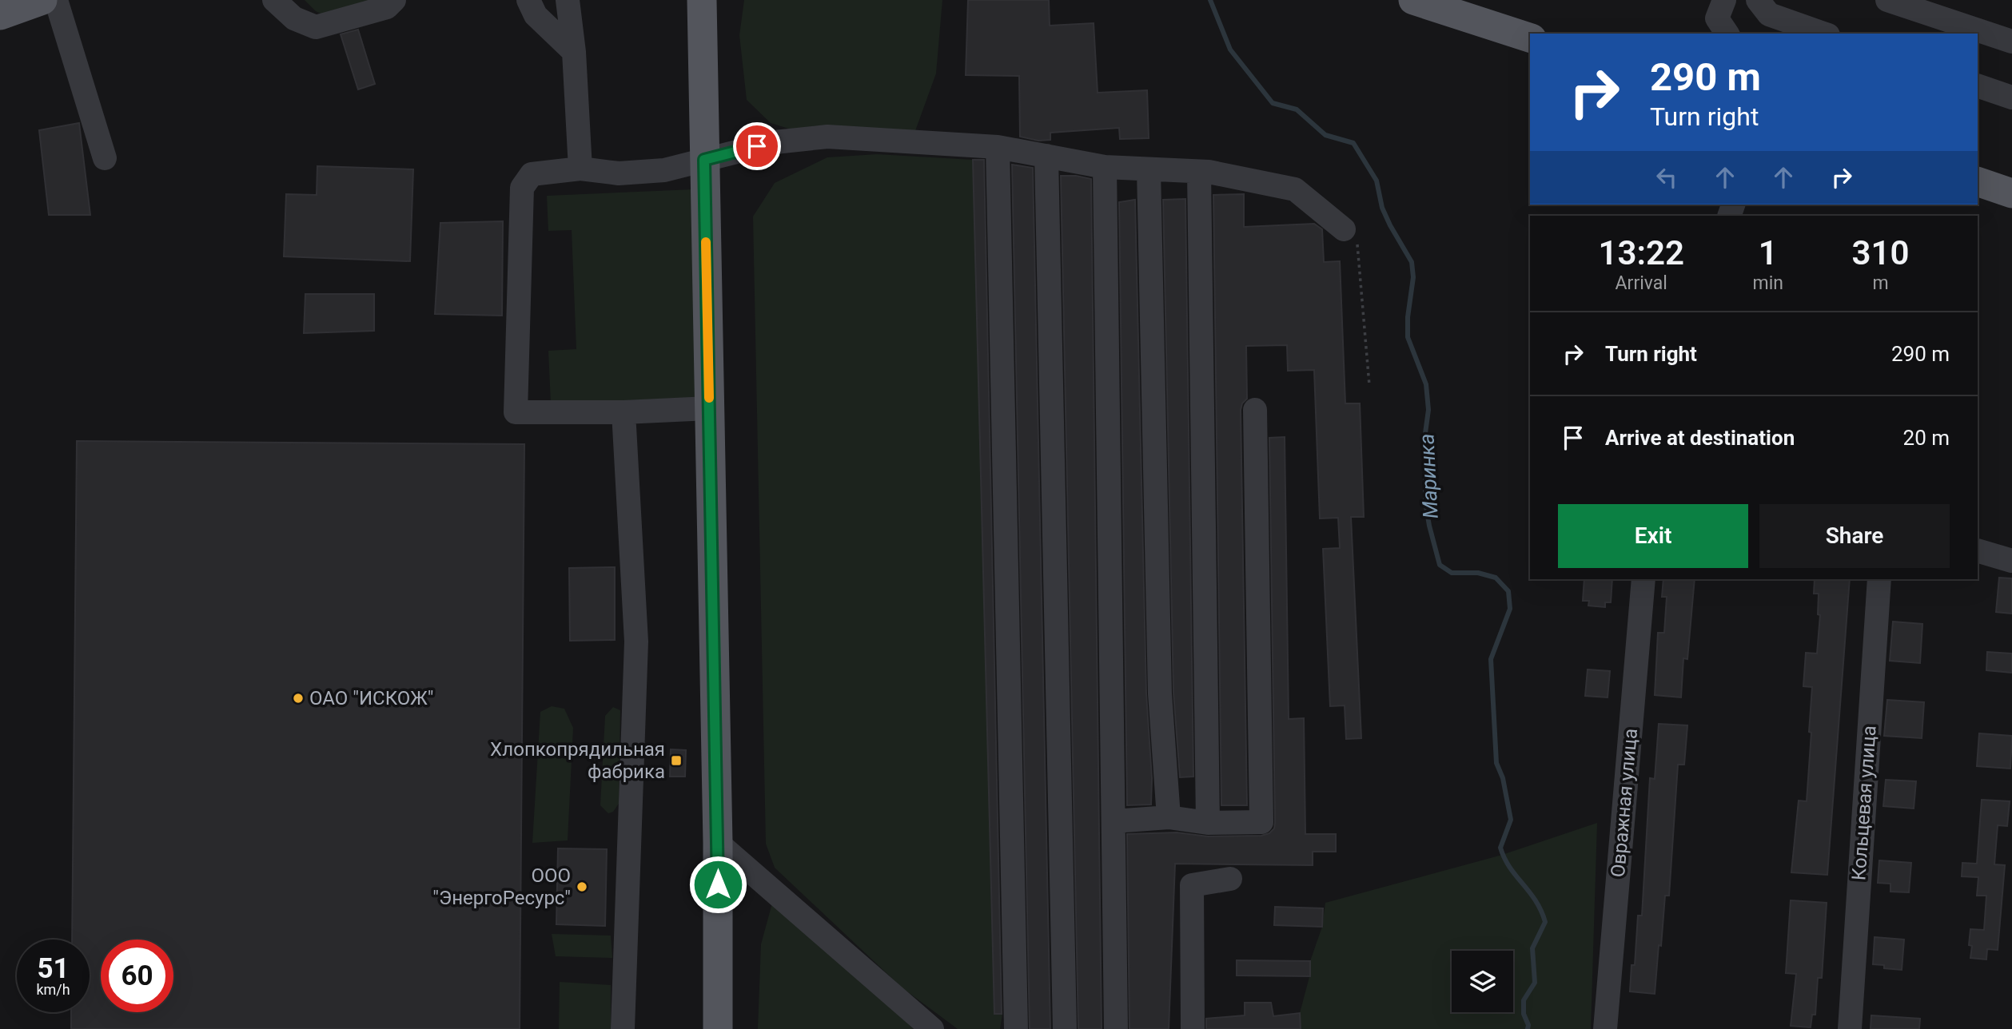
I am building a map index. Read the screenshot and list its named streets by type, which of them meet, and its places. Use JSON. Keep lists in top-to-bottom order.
{
  "streets": {
    "street": ["Овражная улица", "Кольцевая улица"]
  },
  "water": ["Маринка"],
  "places": {
    "other": ["ОАО \"ИСКОЖ\"", "ООО \"ЭнергоРесурс\""],
    "transit": ["Хлопкопрядильная фабрика"]
  },
  "page": {
    "turn": ["290 m", "Turn right"],
    "eta": [
      "13:22",
      "Arrival",
      "1",
      "min",
      "310",
      "m"
    ],
    "list": [
      {
        "name": "Turn right",
        "value": "290 m"
      },
      {
        "name": "Arrive at destination",
        "value": "20 m"
      }
    ],
    "buttons": ["Exit", "Share"],
    "speed": "51 km/h",
    "limit": "60"
  }
}
